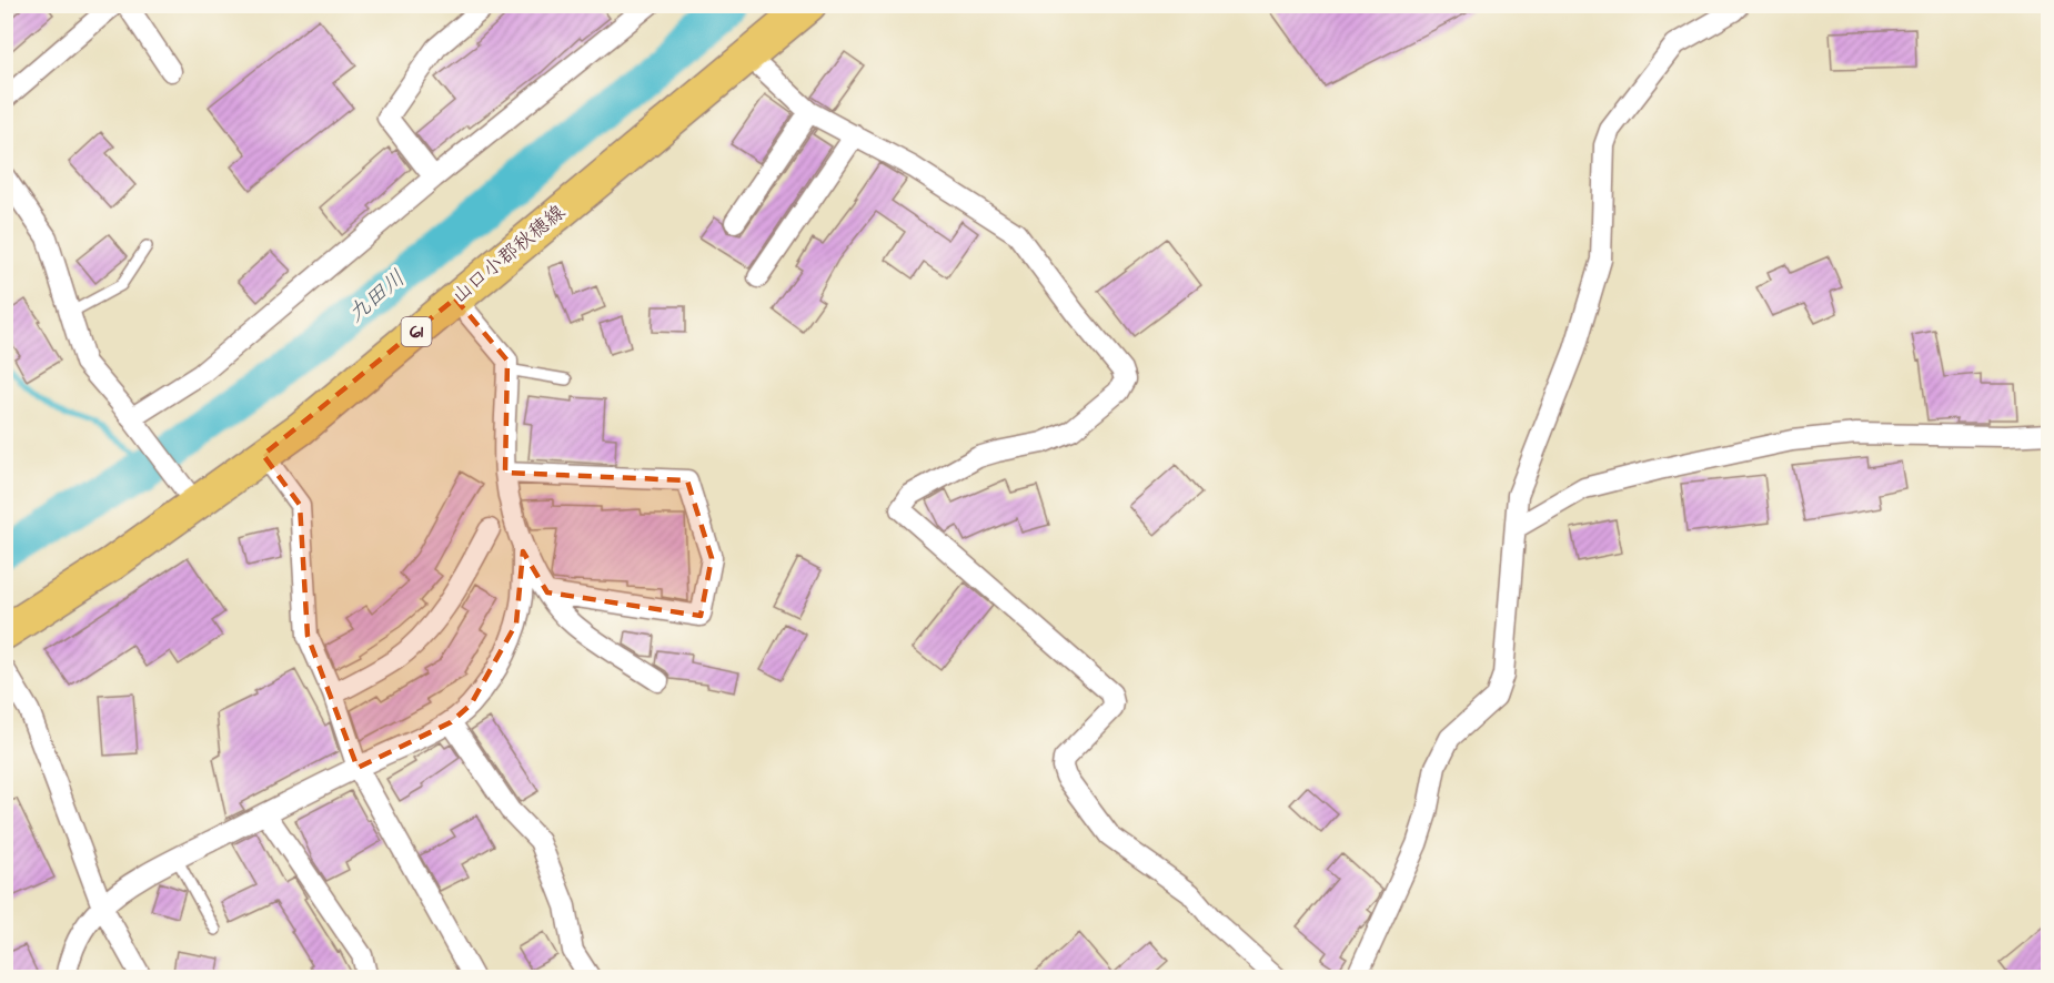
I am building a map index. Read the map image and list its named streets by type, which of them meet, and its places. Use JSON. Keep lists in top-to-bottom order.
{
  "streets": {
    "main road": ["山口小郡秋穂線", "61"]
  },
  "water": ["九田川"]
}
